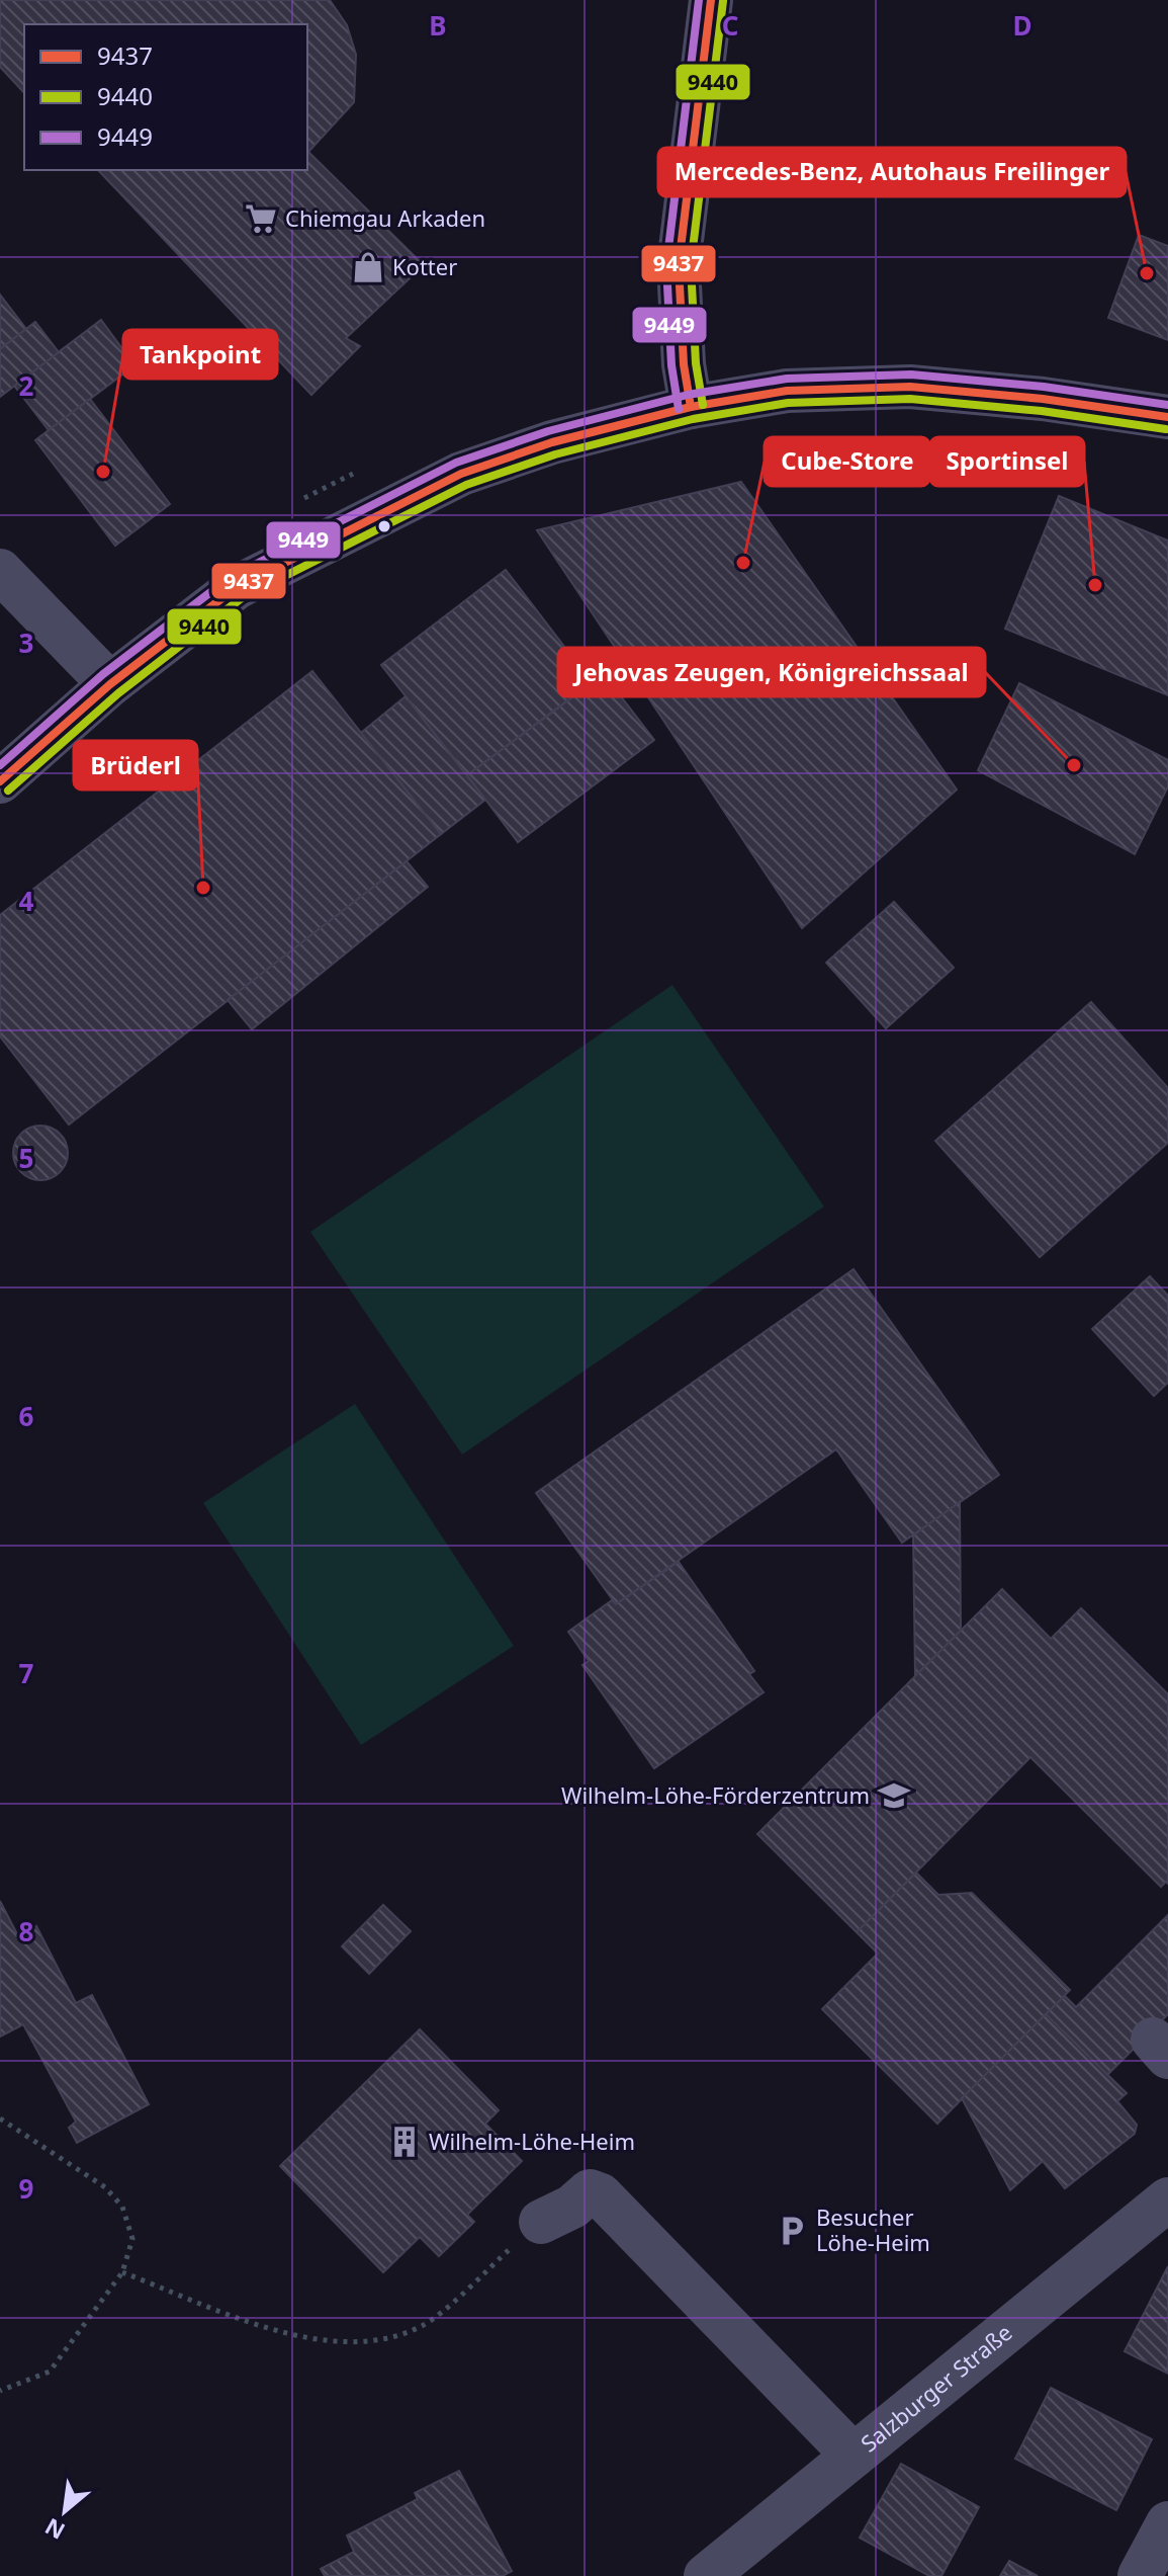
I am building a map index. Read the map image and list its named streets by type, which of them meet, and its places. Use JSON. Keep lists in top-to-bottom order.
{
  "streets": {
    "street": ["Salzburger Straße"]
  },
  "places": {
    "supermarket": ["Chiemgau Arkaden"],
    "shop": ["Kotter"],
    "other": [
      "Mercedes-Benz, Autohaus Freilinger",
      "Tankpoint",
      "Cube-Store",
      "Sportinsel",
      "Jehovas Zeugen, Königreichssaal",
      "Brüderl"
    ],
    "school or university": ["Wilhelm-Löhe-Förderzentrum"],
    "building": ["Wilhelm-Löhe-Heim"],
    "parking": ["Besucher Löhe-Heim"]
  },
  "lines": ["transit line 9437", "transit line 9449", "transit line 9440"],
  "legend": ["9437", "9440", "9449"],
  "north": "bottom left",
  "grid": {
    "columns": ["B", "C", "D"],
    "rows": [
      "2",
      "3",
      "4",
      "5",
      "6",
      "7",
      "8",
      "9"
    ]
  }
}
